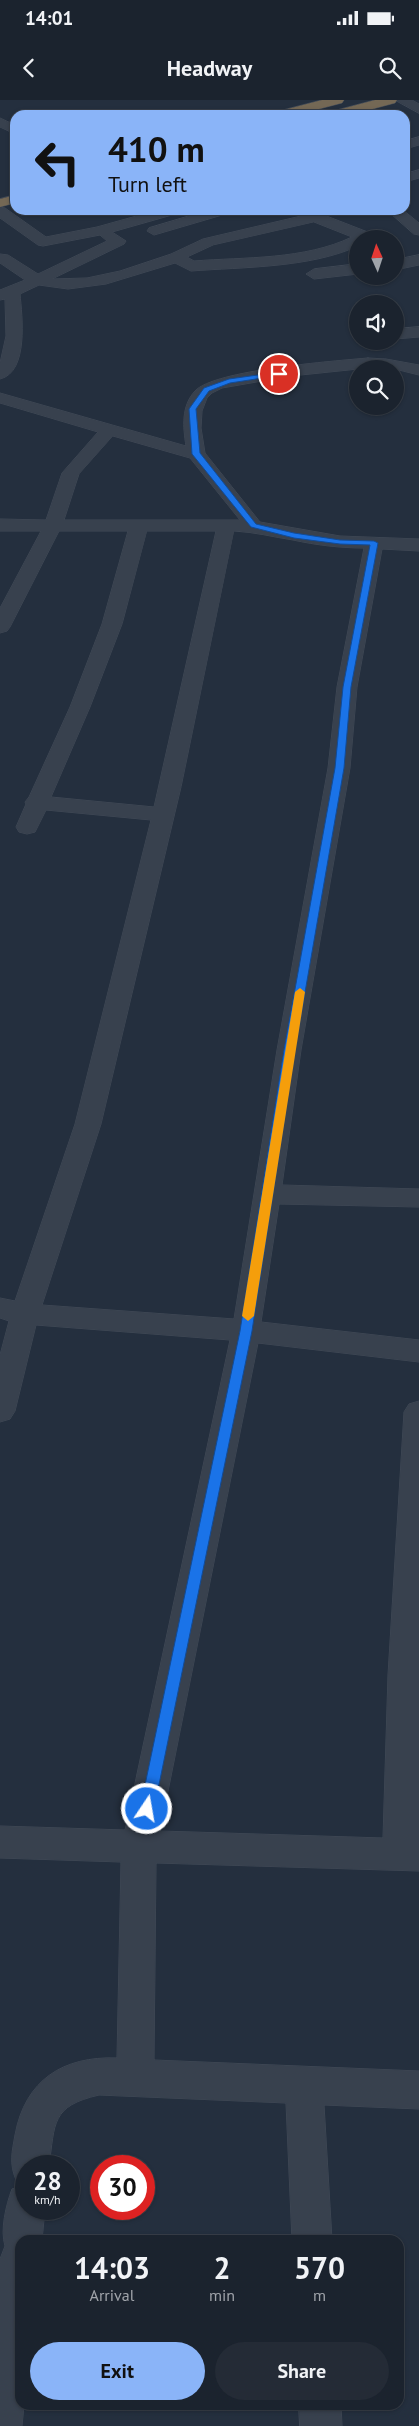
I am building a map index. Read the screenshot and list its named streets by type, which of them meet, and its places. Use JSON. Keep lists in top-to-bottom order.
{
  "north": "top",
  "page": {
    "status": "14:01",
    "header": "Headway",
    "turn": ["410 m", "Turn left"],
    "speed": "28 km/h",
    "limit": "30",
    "eta": [
      "14:03",
      "Arrival",
      "2",
      "min",
      "570",
      "m"
    ],
    "buttons": ["Exit", "Share"]
  }
}
